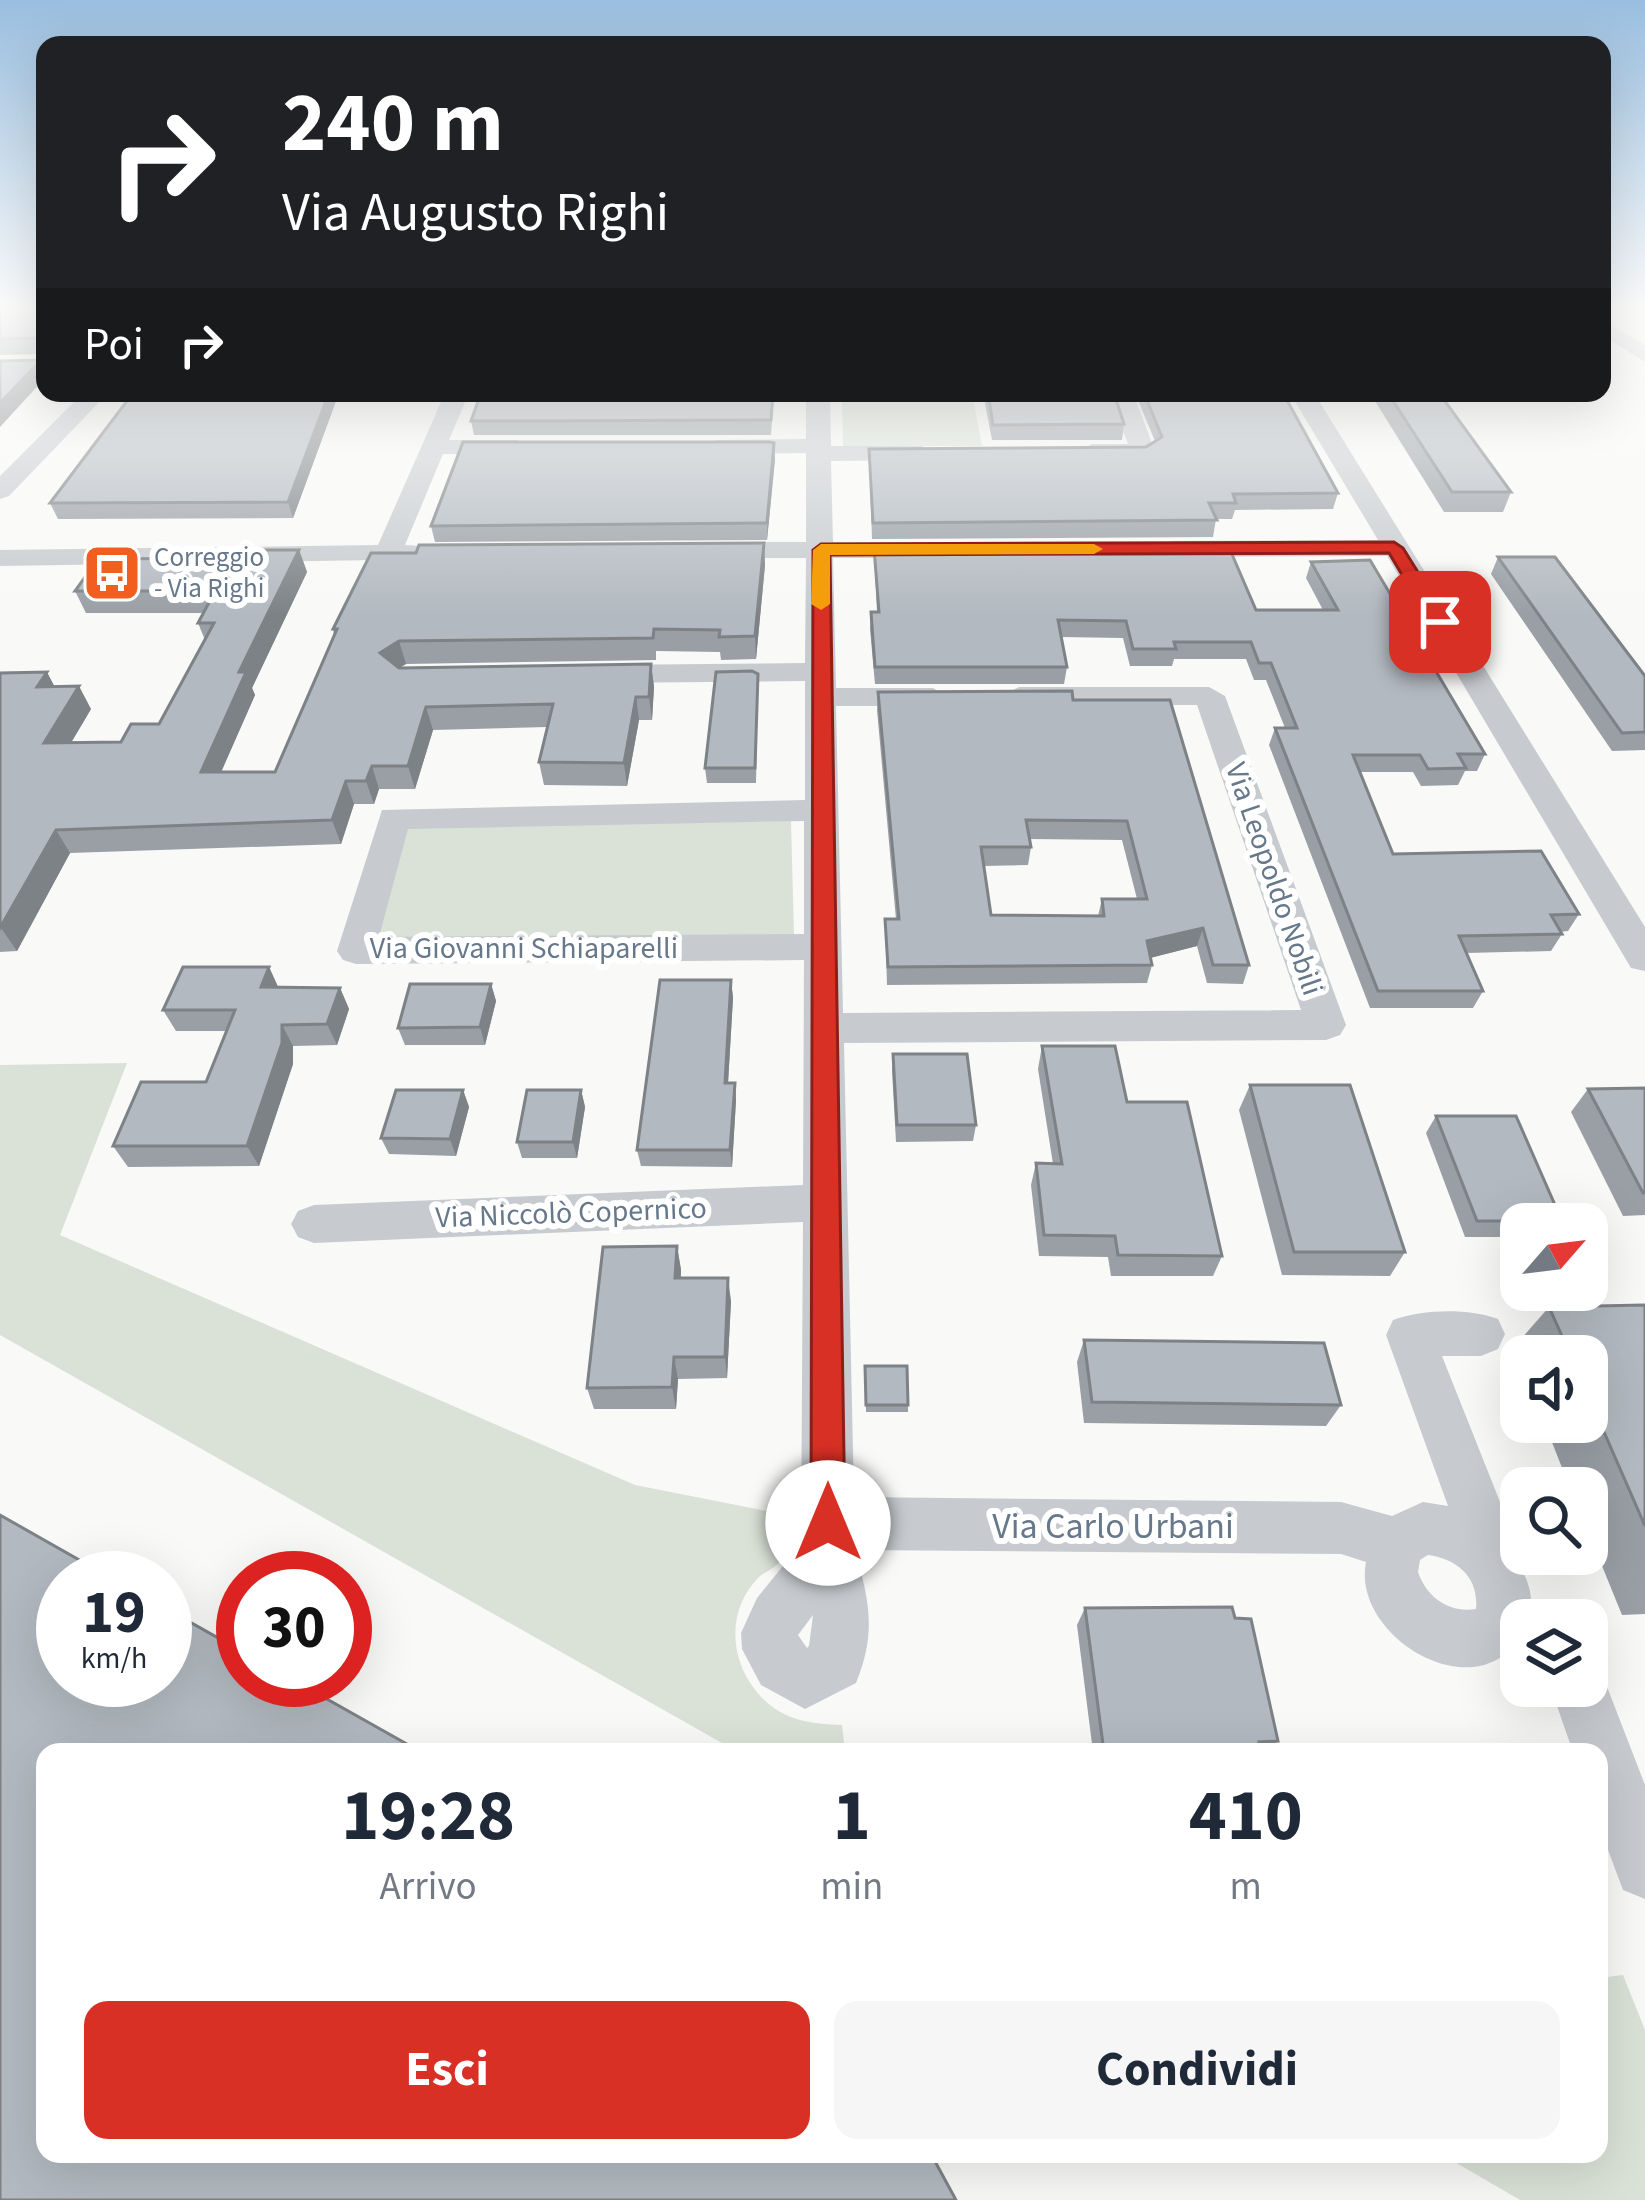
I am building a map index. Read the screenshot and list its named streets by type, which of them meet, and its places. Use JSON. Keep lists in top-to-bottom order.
{
  "streets": {
    "street": [
      "Via Leopoldo Nobili",
      "Via Giovanni Schiaparelli",
      "Via Niccolò Copernico",
      "Via Carlo Urbani"
    ]
  },
  "crossings": [
    ["Via Niccolò Copernico", "Via Carlo Urbani"]
  ],
  "places": {
    "bus stop": ["Correggio - Via Righi"]
  },
  "north": "top right",
  "page": {
    "turn": ["240 m", "Via Augusto Righi"],
    "then": "Poi",
    "speed": "19 km/h",
    "limit": "30",
    "eta": [
      "19:28",
      "Arrivo",
      "1",
      "min",
      "410",
      "m"
    ],
    "buttons": ["Esci", "Condividi"]
  }
}
